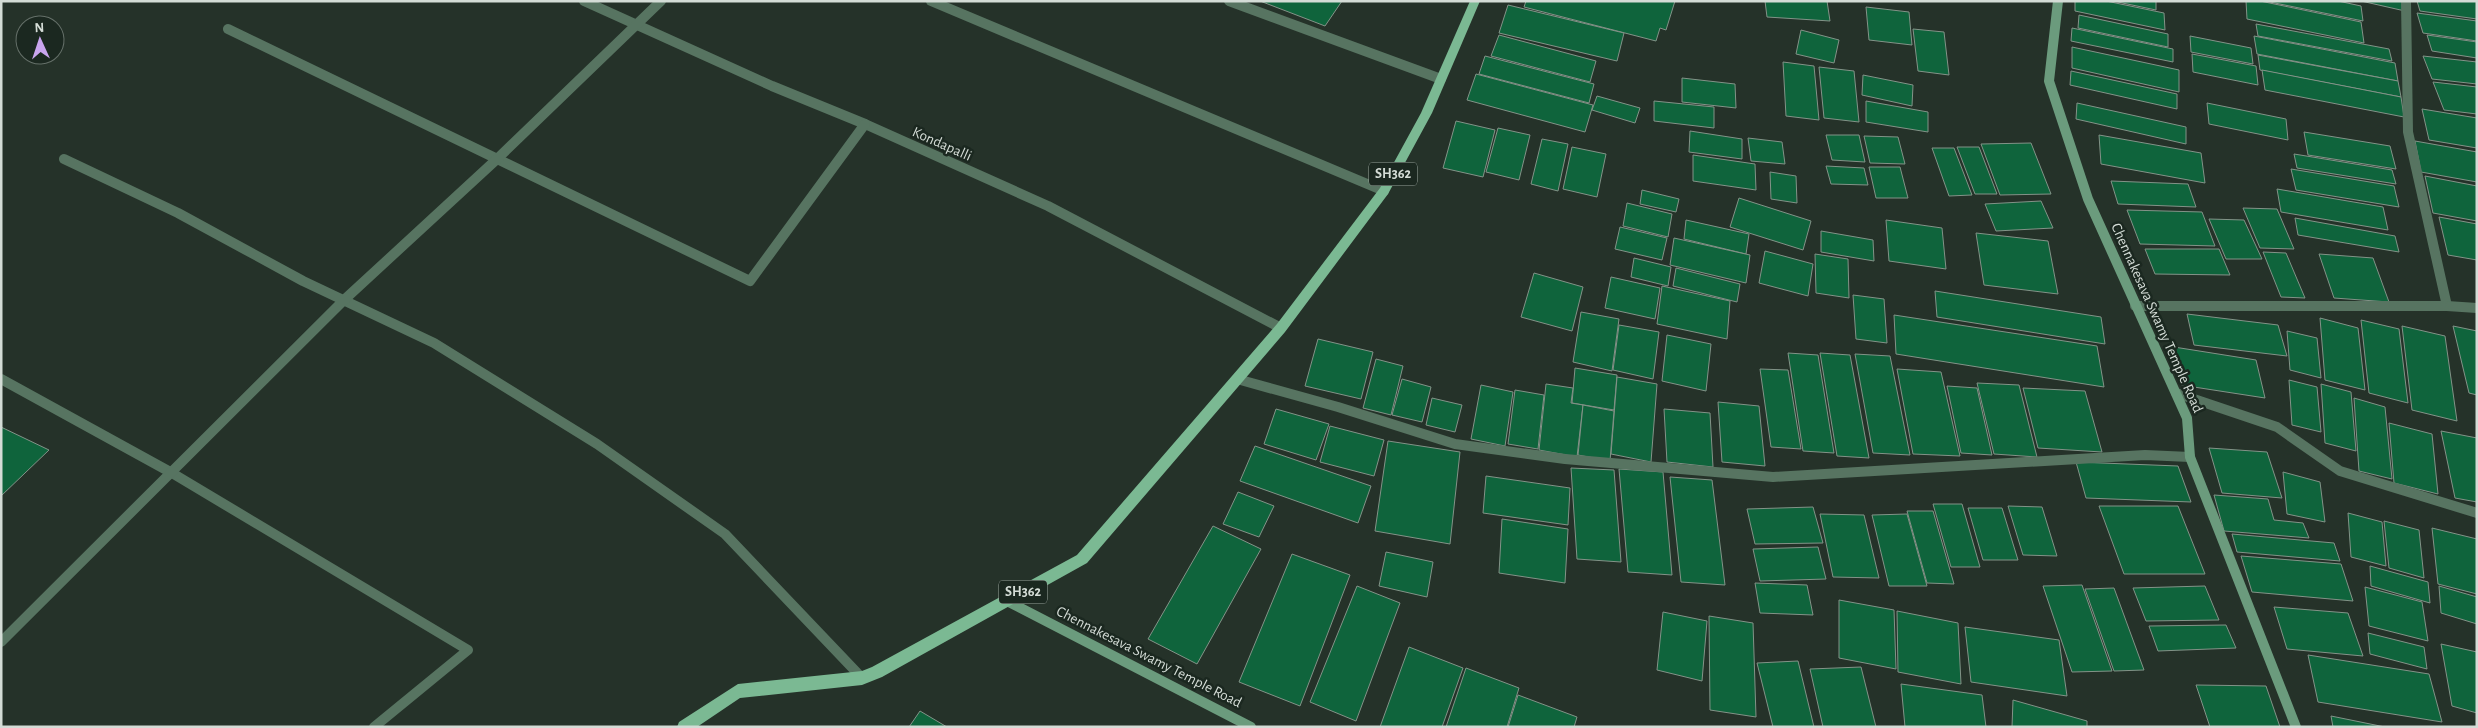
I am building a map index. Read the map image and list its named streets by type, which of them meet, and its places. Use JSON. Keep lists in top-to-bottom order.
{
  "streets": {
    "main road": ["SH362", "Chennakesava Swamy Temple Road"],
    "street": ["Kondapalli"]
  },
  "crossings": [
    ["Kondapalli", "SH362"],
    ["SH362", "Chennakesava Swamy Temple Road"]
  ],
  "north": "top"
}
